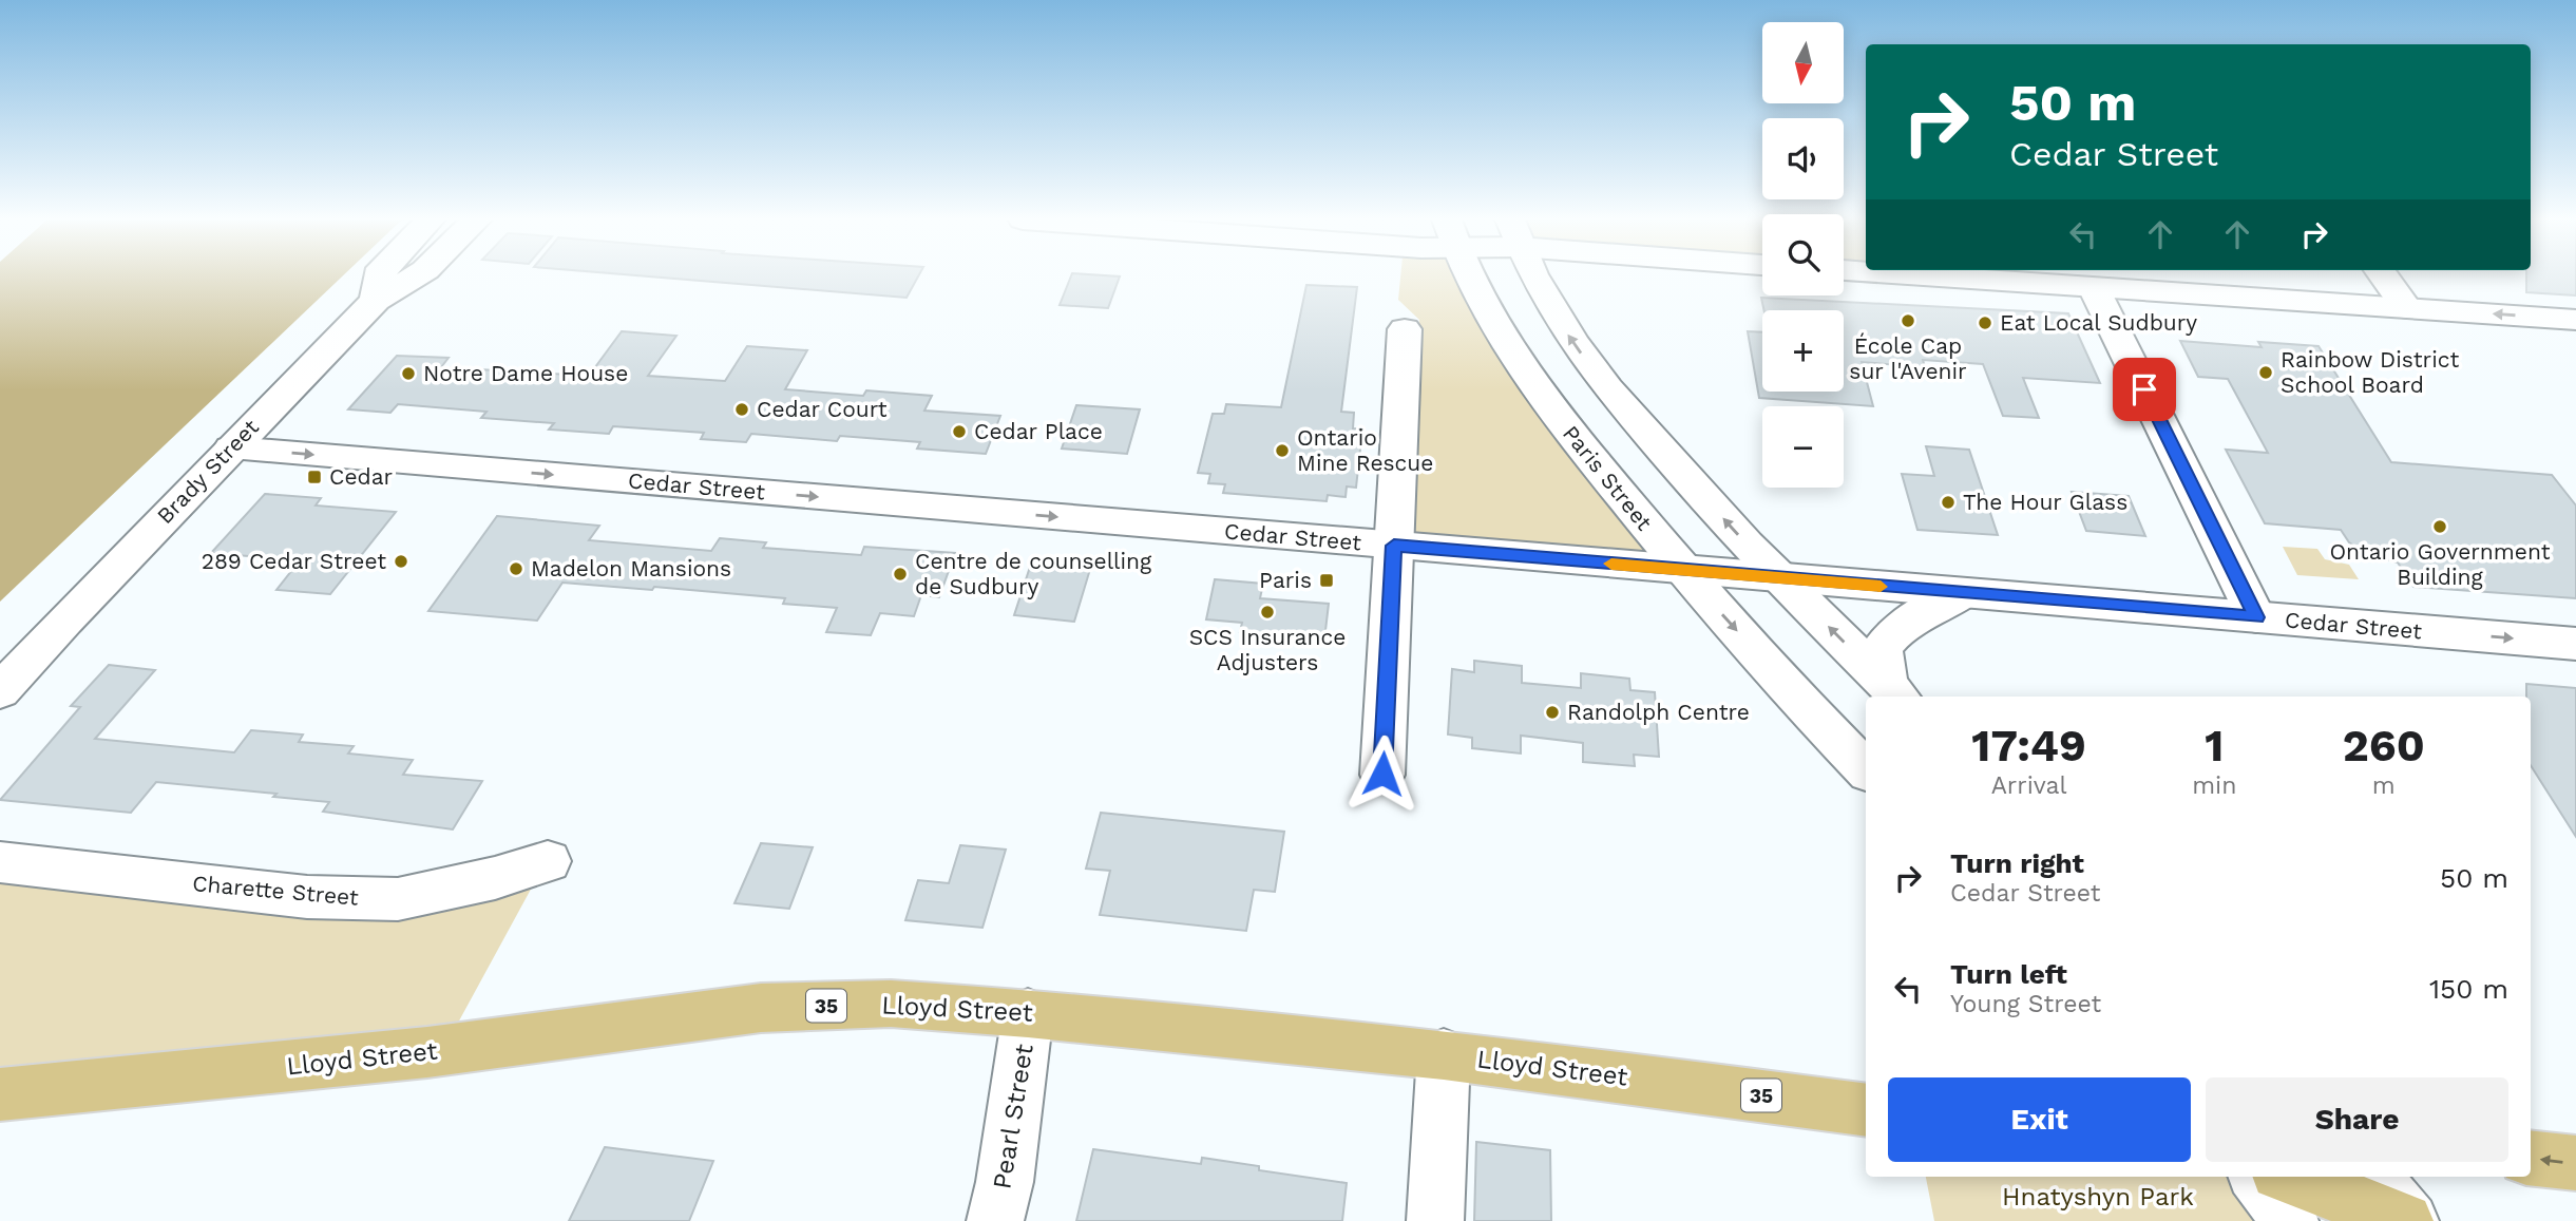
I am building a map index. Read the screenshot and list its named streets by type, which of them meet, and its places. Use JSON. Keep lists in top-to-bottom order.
{
  "streets": {
    "main road": ["35", "Lloyd Street"],
    "street": [
      "Brady Street",
      "Paris Street",
      "Cedar Street",
      "Charette Street",
      "Pearl Street"
    ]
  },
  "crossings": [
    ["Brady Street", "Cedar Street"],
    ["Paris Street", "Cedar Street"],
    ["Lloyd Street", "Pearl Street"]
  ],
  "one_way": ["Cedar Street"],
  "parks": ["Hnatyshyn Park"],
  "places": {
    "other": [
      "École Cap sur l'Avenir",
      "Eat Local Sudbury",
      "Rainbow District School Board",
      "Notre Dame House",
      "Cedar Court",
      "Cedar Place",
      "Ontario Mine Rescue",
      "The Hour Glass",
      "Ontario Government Building",
      "289 Cedar Street",
      "Madelon Mansions",
      "Centre de counselling de Sudbury",
      "SCS Insurance Adjusters",
      "Randolph Centre"
    ],
    "transit": ["Cedar", "Paris"]
  },
  "north": "bottom",
  "page": {
    "map_buttons": ["+", "−"],
    "turn": ["50 m", "Cedar Street"],
    "eta": [
      "17:49",
      "Arrival",
      "1",
      "min",
      "260",
      "m"
    ],
    "list": [
      {
        "name": "Turn right",
        "note": "Cedar Street",
        "value": "50 m"
      },
      {
        "name": "Turn left",
        "note": "Young Street",
        "value": "150 m"
      }
    ],
    "buttons": ["Exit", "Share"]
  }
}
